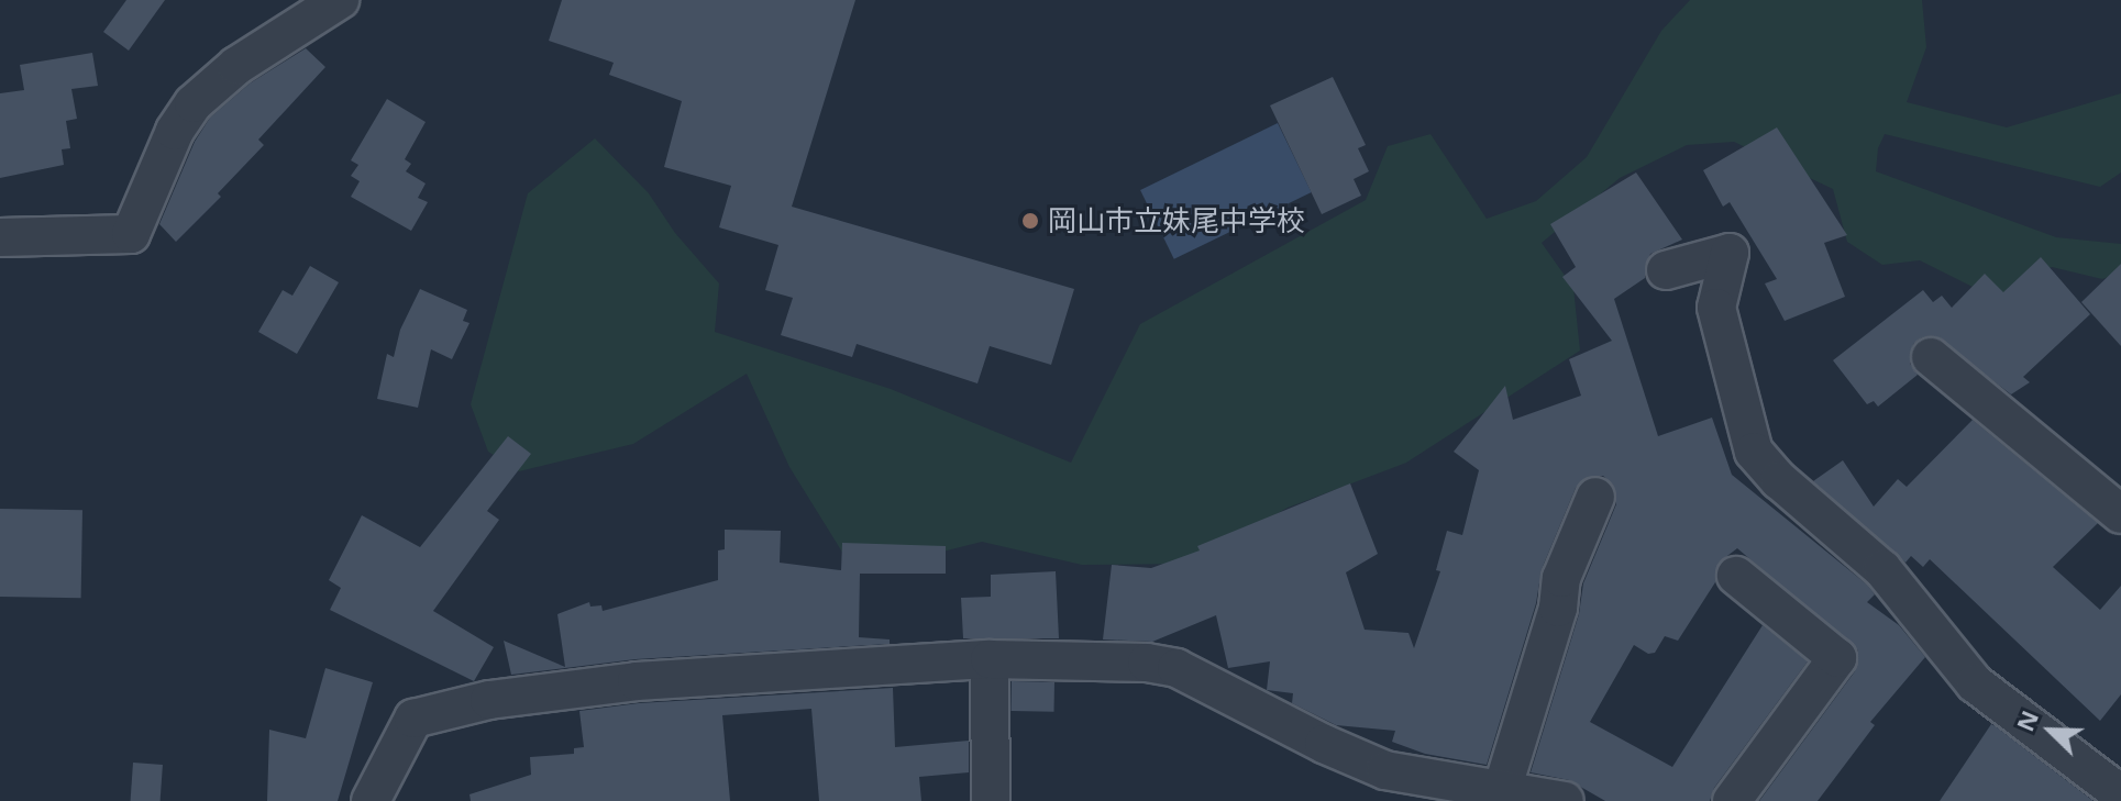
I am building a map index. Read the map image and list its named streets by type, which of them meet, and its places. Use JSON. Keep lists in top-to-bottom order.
{
  "places": ["岡山市立妹尾中学校"],
  "north": "top left"
}
